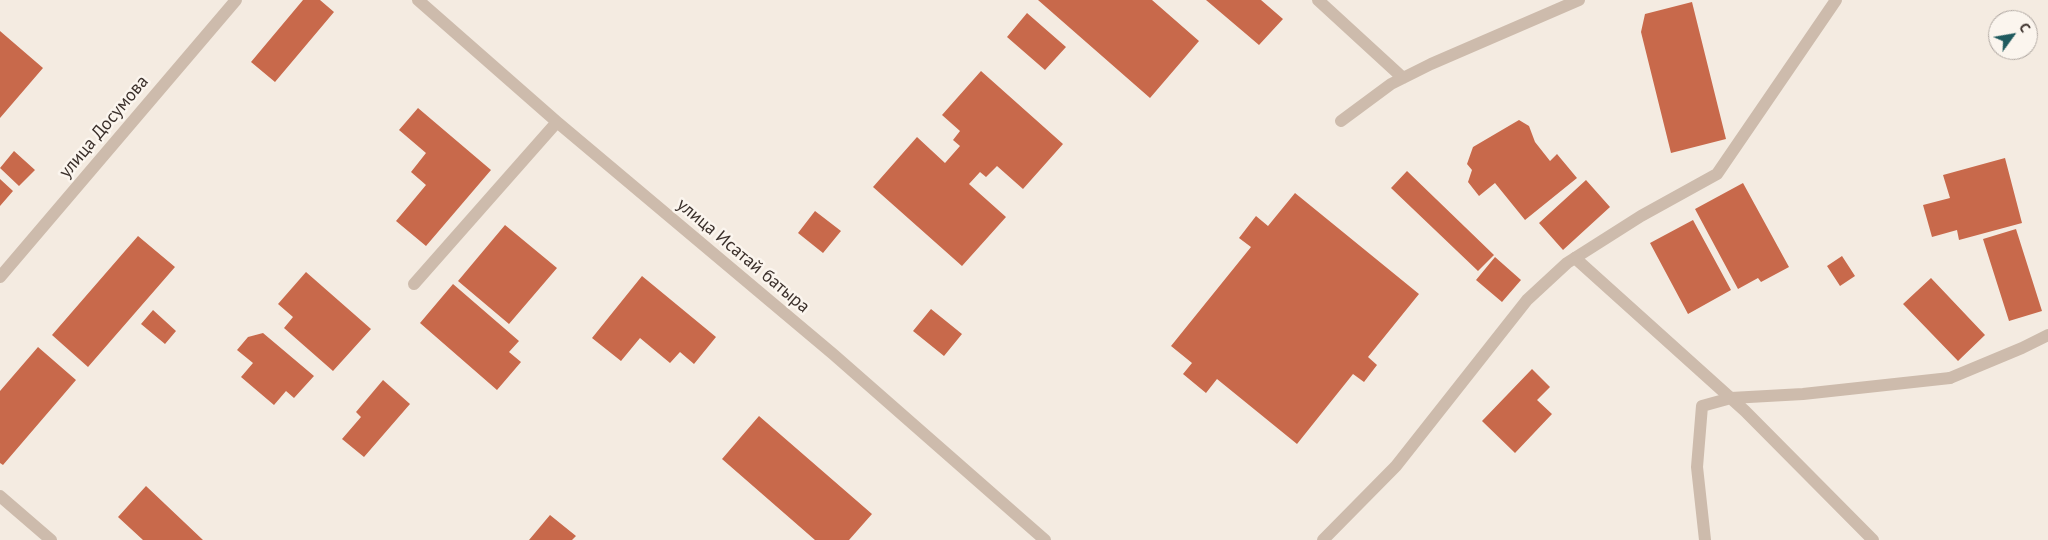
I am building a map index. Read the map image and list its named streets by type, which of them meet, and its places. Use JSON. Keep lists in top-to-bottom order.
{
  "streets": {
    "street": ["улица Досумова", "улица Исатай батыра"]
  },
  "north": "top right"
}
